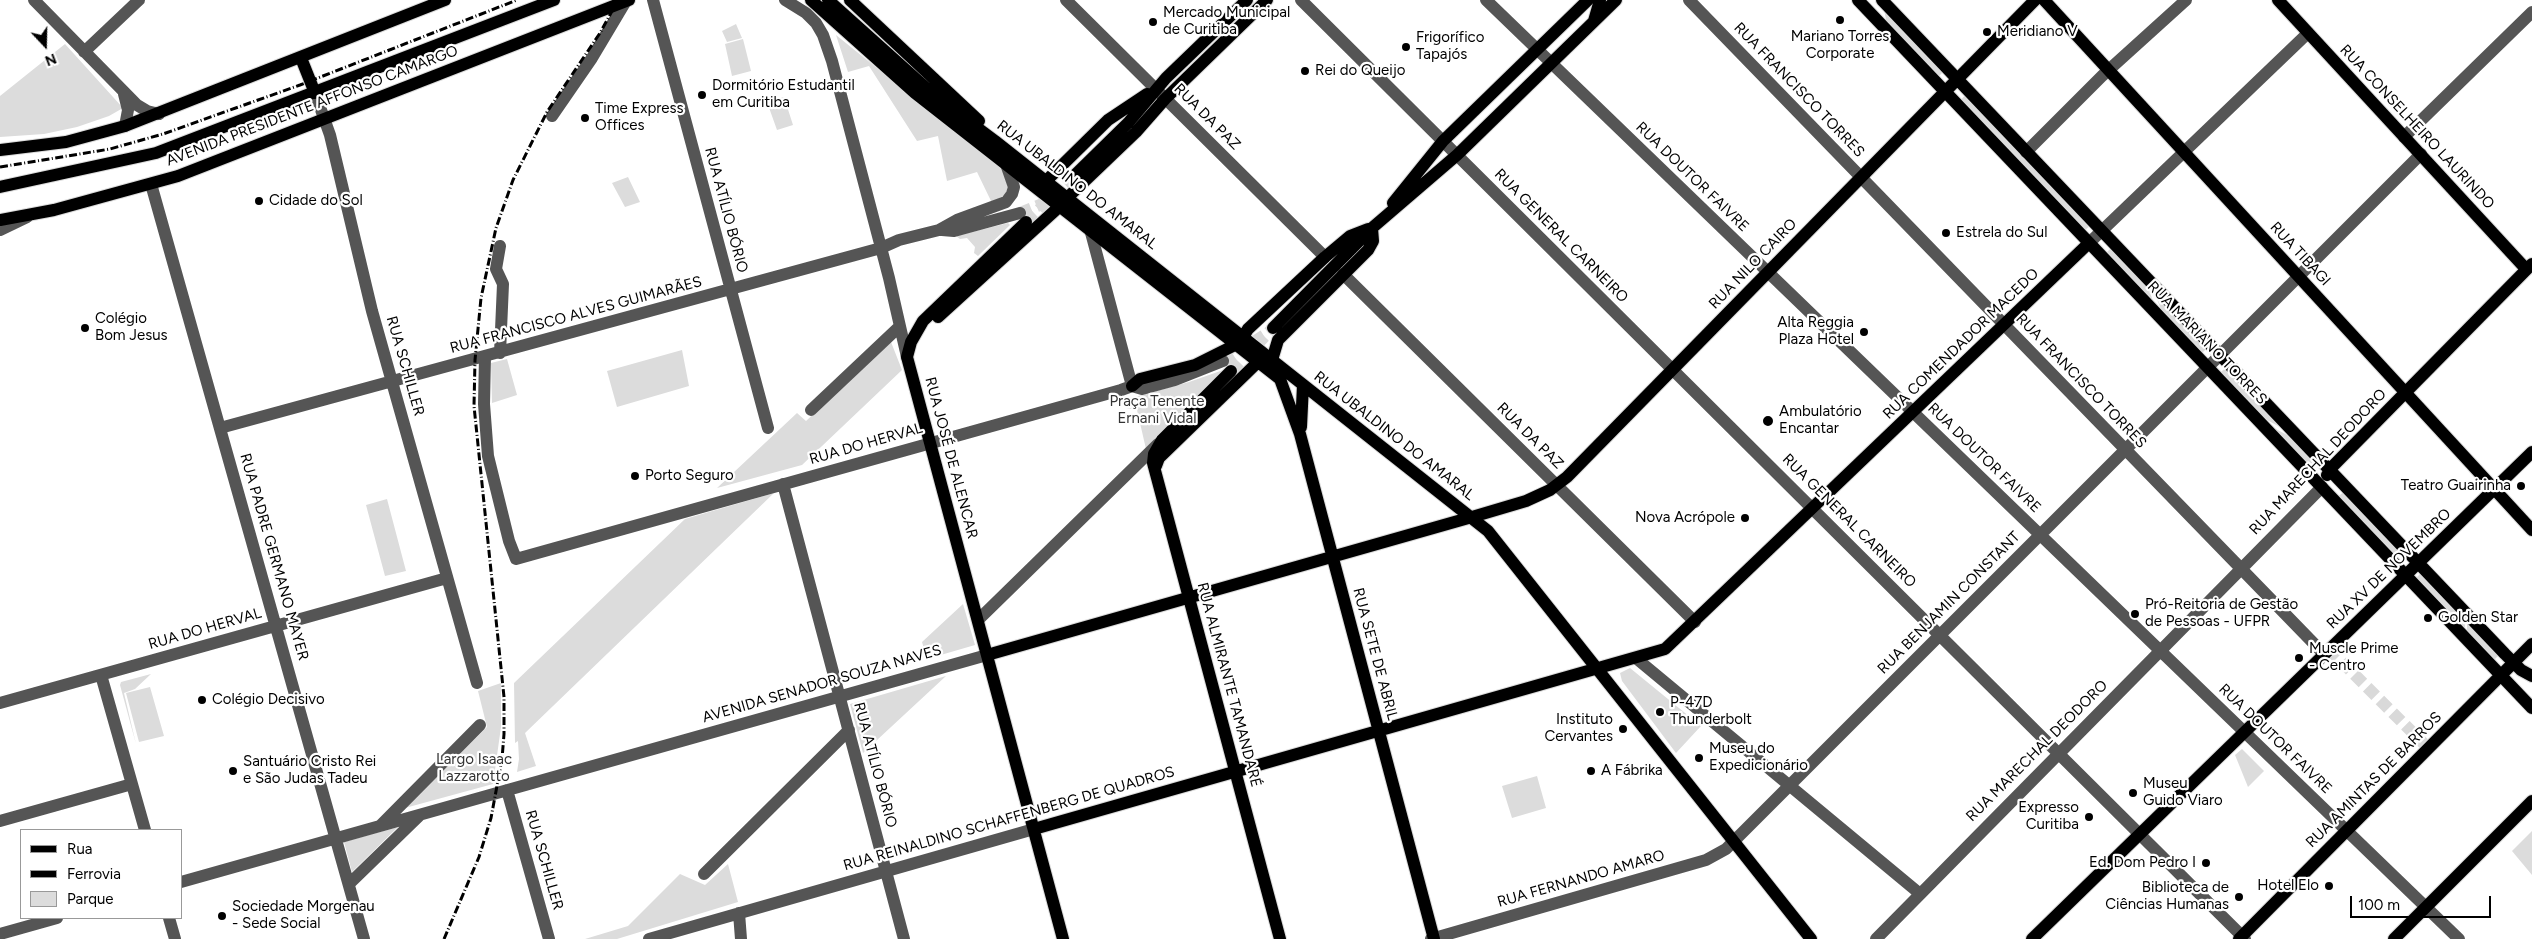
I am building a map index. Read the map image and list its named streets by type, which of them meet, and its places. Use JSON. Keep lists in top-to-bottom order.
{
  "streets": {
    "main road": [
      "AVENIDA PRESIDENTE AFFONSO CAMARGO",
      "RUA CONSELHEIRO LAURINDO",
      "RUA UBALDINO DO AMARAL",
      "RUA TIBAGI",
      "RUA NILO CAIRO",
      "RUA MARIANO TORRES",
      "RUA COMENDADOR MACEDO",
      "RUA SCHILLER",
      "RUA JOSÉ DE ALENCAR",
      "RUA MARECHAL DEODORO",
      "RUA XV DE NOVEMBRO",
      "RUA SETE DE ABRIL",
      "AVENIDA SENADOR SOUZA NAVES",
      "RUA ALMIRANTE TAMANDARÉ",
      "RUA AMINTAS DE BARROS",
      "RUA REINALDINO SCHAFFENBERG DE QUADROS"
    ],
    "street": [
      "RUA FRANCISCO TORRES",
      "RUA DA PAZ",
      "RUA DOUTOR FAIVRE",
      "RUA ATÍLIO BÓRIO",
      "RUA GENERAL CARNEIRO",
      "RUA FRANCISCO ALVES GUIMARÃES",
      "RUA DO HERVAL",
      "RUA PADRE GERMANO MAYER",
      "RUA BENJAMIN CONSTANT",
      "RUA FERNANDO AMARO"
    ]
  },
  "crossings": [
    ["RUA FRANCISCO TORRES", "RUA NILO CAIRO"],
    ["RUA FRANCISCO TORRES", "RUA COMENDADOR MACEDO"],
    ["RUA FRANCISCO TORRES", "RUA MARECHAL DEODORO"],
    ["RUA FRANCISCO TORRES", "RUA XV DE NOVEMBRO"],
    ["RUA FRANCISCO TORRES", "RUA BENJAMIN CONSTANT"],
    ["AVENIDA PRESIDENTE AFFONSO CAMARGO", "RUA SCHILLER"],
    ["AVENIDA PRESIDENTE AFFONSO CAMARGO", "RUA PADRE GERMANO MAYER"],
    ["RUA DA PAZ", "RUA NILO CAIRO"],
    ["RUA DA PAZ", "RUA COMENDADOR MACEDO"],
    ["RUA CONSELHEIRO LAURINDO", "RUA COMENDADOR MACEDO"],
    ["RUA CONSELHEIRO LAURINDO", "RUA MARECHAL DEODORO"],
    ["RUA CONSELHEIRO LAURINDO", "RUA BENJAMIN CONSTANT"],
    ["RUA DOUTOR FAIVRE", "RUA NILO CAIRO"],
    ["RUA DOUTOR FAIVRE", "RUA COMENDADOR MACEDO"],
    ["RUA DOUTOR FAIVRE", "RUA MARECHAL DEODORO"],
    ["RUA DOUTOR FAIVRE", "RUA XV DE NOVEMBRO"],
    ["RUA DOUTOR FAIVRE", "RUA BENJAMIN CONSTANT"],
    ["RUA DOUTOR FAIVRE", "RUA AMINTAS DE BARROS"],
    ["RUA UBALDINO DO AMARAL", "RUA NILO CAIRO"],
    ["RUA UBALDINO DO AMARAL", "RUA FRANCISCO ALVES GUIMARÃES"],
    ["RUA UBALDINO DO AMARAL", "RUA COMENDADOR MACEDO"],
    ["RUA UBALDINO DO AMARAL", "RUA BENJAMIN CONSTANT"],
    ["RUA UBALDINO DO AMARAL", "RUA SETE DE ABRIL"],
    ["RUA UBALDINO DO AMARAL", "AVENIDA SENADOR SOUZA NAVES"],
    ["RUA UBALDINO DO AMARAL", "RUA FERNANDO AMARO"],
    ["RUA ATÍLIO BÓRIO", "RUA FRANCISCO ALVES GUIMARÃES"],
    ["RUA ATÍLIO BÓRIO", "RUA DO HERVAL"],
    ["RUA ATÍLIO BÓRIO", "AVENIDA SENADOR SOUZA NAVES"],
    ["RUA ATÍLIO BÓRIO", "RUA REINALDINO SCHAFFENBERG DE QUADROS"],
    ["RUA GENERAL CARNEIRO", "RUA NILO CAIRO"],
    ["RUA GENERAL CARNEIRO", "RUA COMENDADOR MACEDO"],
    ["RUA GENERAL CARNEIRO", "RUA MARECHAL DEODORO"],
    ["RUA GENERAL CARNEIRO", "RUA XV DE NOVEMBRO"],
    ["RUA GENERAL CARNEIRO", "RUA BENJAMIN CONSTANT"],
    ["RUA GENERAL CARNEIRO", "RUA AMINTAS DE BARROS"],
    ["RUA TIBAGI", "RUA COMENDADOR MACEDO"],
    ["RUA TIBAGI", "RUA MARECHAL DEODORO"],
    ["RUA TIBAGI", "RUA XV DE NOVEMBRO"],
    ["RUA TIBAGI", "RUA BENJAMIN CONSTANT"],
    ["RUA NILO CAIRO", "RUA MARIANO TORRES"],
    ["RUA NILO CAIRO", "AVENIDA SENADOR SOUZA NAVES"],
    ["RUA FRANCISCO ALVES GUIMARÃES", "RUA SCHILLER"],
    ["RUA FRANCISCO ALVES GUIMARÃES", "RUA DO HERVAL"],
    ["RUA FRANCISCO ALVES GUIMARÃES", "RUA JOSÉ DE ALENCAR"],
    ["RUA FRANCISCO ALVES GUIMARÃES", "RUA PADRE GERMANO MAYER"],
    ["RUA MARIANO TORRES", "RUA COMENDADOR MACEDO"],
    ["RUA MARIANO TORRES", "RUA MARECHAL DEODORO"],
    ["RUA MARIANO TORRES", "RUA XV DE NOVEMBRO"],
    ["RUA MARIANO TORRES", "RUA BENJAMIN CONSTANT"],
    ["RUA MARIANO TORRES", "RUA AMINTAS DE BARROS"],
    ["RUA COMENDADOR MACEDO", "RUA SETE DE ABRIL"],
    ["RUA COMENDADOR MACEDO", "RUA REINALDINO SCHAFFENBERG DE QUADROS"],
    ["RUA SCHILLER", "RUA DO HERVAL"],
    ["RUA SCHILLER", "AVENIDA SENADOR SOUZA NAVES"],
    ["RUA DO HERVAL", "RUA JOSÉ DE ALENCAR"],
    ["RUA DO HERVAL", "RUA PADRE GERMANO MAYER"],
    ["RUA JOSÉ DE ALENCAR", "AVENIDA SENADOR SOUZA NAVES"],
    ["RUA JOSÉ DE ALENCAR", "RUA REINALDINO SCHAFFENBERG DE QUADROS"],
    ["RUA PADRE GERMANO MAYER", "AVENIDA SENADOR SOUZA NAVES"],
    ["RUA BENJAMIN CONSTANT", "RUA FERNANDO AMARO"],
    ["RUA SETE DE ABRIL", "AVENIDA SENADOR SOUZA NAVES"],
    ["RUA SETE DE ABRIL", "RUA REINALDINO SCHAFFENBERG DE QUADROS"],
    ["RUA SETE DE ABRIL", "RUA FERNANDO AMARO"],
    ["AVENIDA SENADOR SOUZA NAVES", "RUA ALMIRANTE TAMANDARÉ"],
    ["RUA ALMIRANTE TAMANDARÉ", "RUA REINALDINO SCHAFFENBERG DE QUADROS"]
  ],
  "parks": ["Praça Tenente Ernani Vidal", "Largo Isaac Lazzarotto"],
  "places": [
    "Mariano Torres Corporate",
    "Mercado Municipal de Curitiba",
    "Meridiano V",
    "Frigorífico Tapajós",
    "Rei do Queijo",
    "Dormitório Estudantil em Curitiba",
    "Time Express Offices",
    "Cidade do Sol",
    "Estrela do Sul",
    "Colégio Bom Jesus",
    "Alta Reggia Plaza Hotel",
    "Ambulatório Encantar",
    "Porto Seguro",
    "Teatro Guairinha",
    "Nova Acrópole",
    "Pró-Reitoria de Gestão de Pessoas - UFPR",
    "Golden Star",
    "Muscle Prime - Centro",
    "Colégio Decisivo",
    "P-47D Thunderbolt",
    "Instituto Cervantes",
    "Museu do Expedicionário",
    "Santuário Cristo Rei e São Judas Tadeu",
    "A Fábrika",
    "Museu Guido Viaro",
    "Expresso Curitiba",
    "Ed. Dom Pedro I",
    "Hotel Elo",
    "Biblioteca de Ciências Humanas",
    "Sociedade Morgenau - Sede Social"
  ],
  "legend": ["Rua", "Ferrovia", "Parque"],
  "scale_bar": "100 m",
  "north": "bottom"
}
